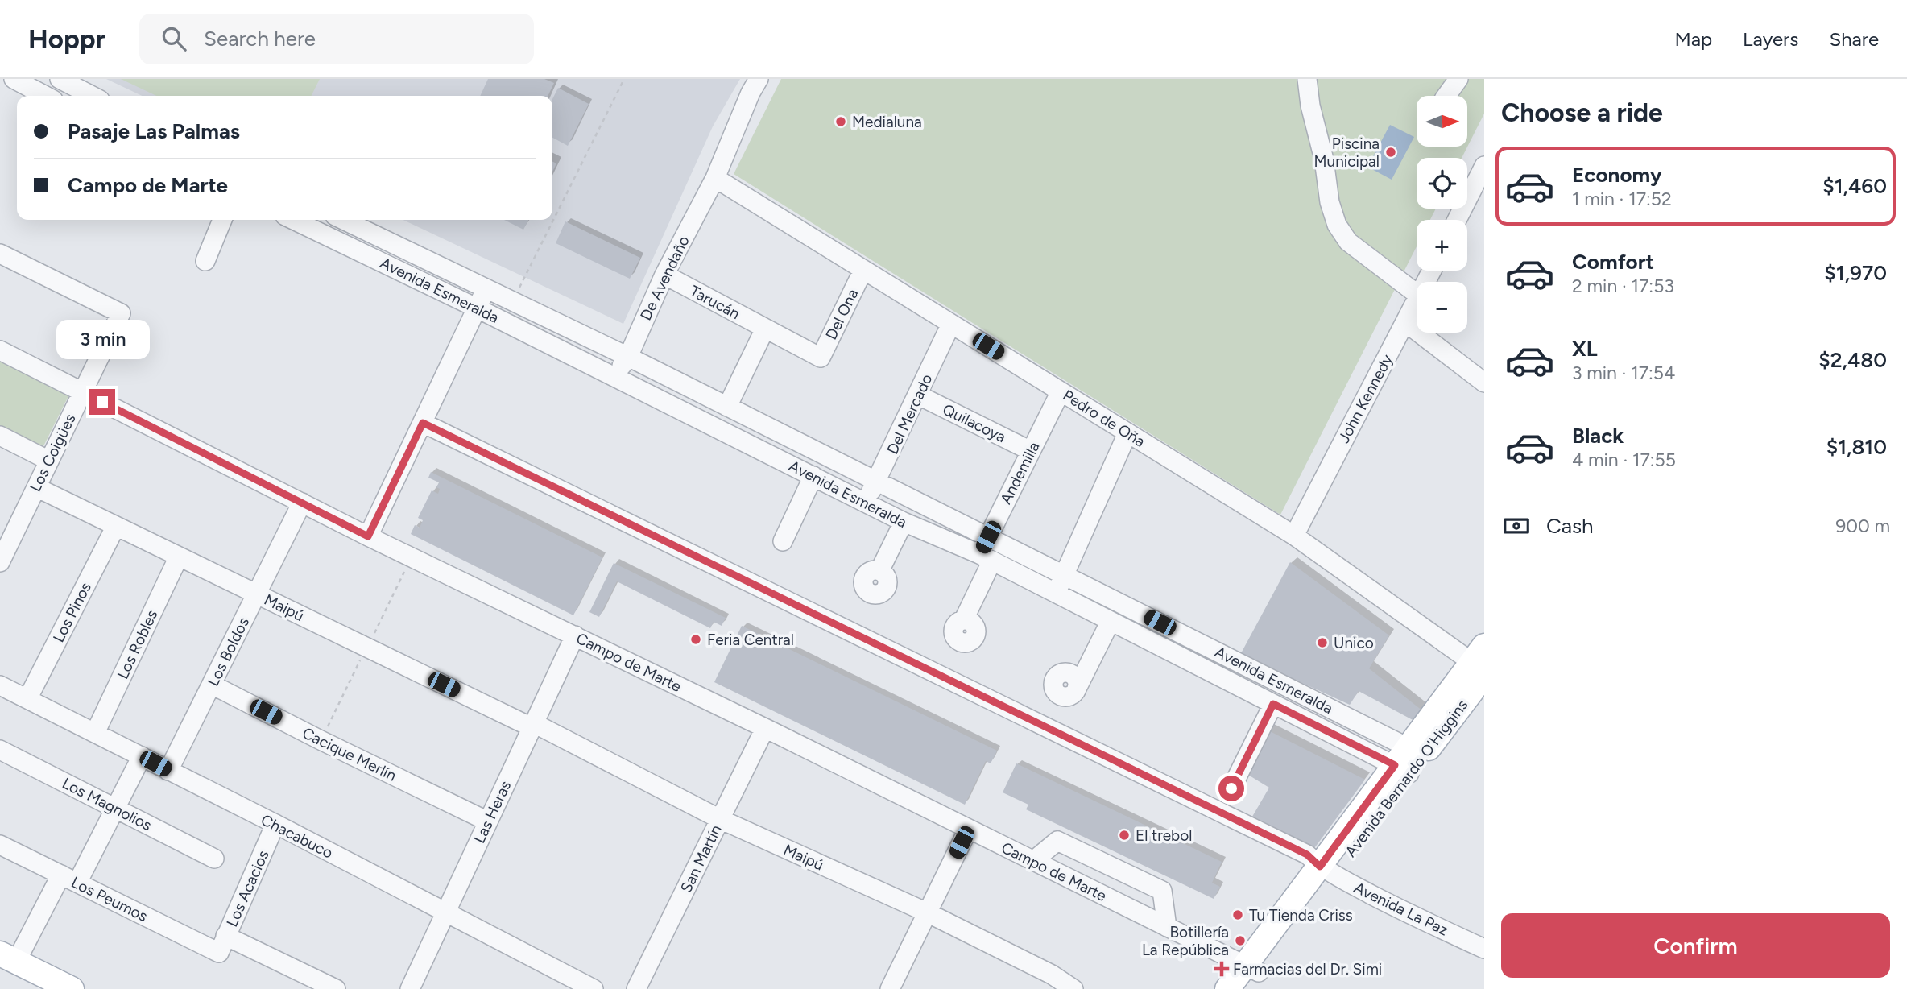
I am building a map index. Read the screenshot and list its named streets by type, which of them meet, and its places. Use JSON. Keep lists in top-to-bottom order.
{
  "streets": {
    "main road": ["Avenida Bernardo O'Higgins"],
    "street": [
      "De Avendaño",
      "Avenida Esmeralda",
      "Tarucán",
      "Del Ona",
      "John Kennedy",
      "Del Mercado",
      "Pedro de Oña",
      "Quilacoya",
      "Los Coigües",
      "Andemilla",
      "Maipú",
      "Los Pinos",
      "Los Robles",
      "Los Boldos",
      "Campo de Marte",
      "Cacique Merlín",
      "Los Magnolios",
      "Las Heras",
      "Chacabuco",
      "San Martín",
      "Los Acacios",
      "Los Peumos",
      "Avenida La Paz"
    ]
  },
  "crossings": [
    ["De Avendaño", "Avenida Esmeralda"],
    ["De Avendaño", "Tarucán"],
    ["De Avendaño", "Pedro de Oña"],
    ["Avenida Esmeralda", "Del Mercado"],
    ["Avenida Esmeralda", "Andemilla"],
    ["Avenida Esmeralda", "Avenida Bernardo O'Higgins"],
    ["Tarucán", "Del Ona"],
    ["Del Ona", "Pedro de Oña"],
    ["John Kennedy", "Pedro de Oña"],
    ["Del Mercado", "Pedro de Oña"],
    ["Del Mercado", "Quilacoya"],
    ["Pedro de Oña", "Andemilla"],
    ["Pedro de Oña", "Avenida Bernardo O'Higgins"],
    ["Quilacoya", "Andemilla"],
    ["Los Coigües", "Maipú"],
    ["Los Coigües", "Campo de Marte"],
    ["Maipú", "Los Pinos"],
    ["Maipú", "Los Robles"],
    ["Maipú", "Los Boldos"],
    ["Maipú", "Las Heras"],
    ["Maipú", "San Martín"],
    ["Los Pinos", "Chacabuco"],
    ["Los Robles", "Chacabuco"],
    ["Los Boldos", "Campo de Marte"],
    ["Los Boldos", "Cacique Merlín"],
    ["Los Boldos", "Chacabuco"],
    ["Campo de Marte", "Avenida Bernardo O'Higgins"],
    ["Campo de Marte", "Las Heras"],
    ["Campo de Marte", "San Martín"],
    ["Cacique Merlín", "Las Heras"],
    ["Avenida Bernardo O'Higgins", "Avenida La Paz"],
    ["Las Heras", "Chacabuco"],
    ["Chacabuco", "Los Acacios"],
    ["Los Acacios", "Los Peumos"]
  ],
  "places": {
    "other": [
      "Medialuna",
      "Piscina Municipal",
      "Feria Central",
      "Unico",
      "El trebol",
      "Tu Tienda Criss",
      "Botillería La República"
    ],
    "health": ["Farmacias del Dr. Simi"]
  },
  "north": "right",
  "page": {
    "header": "Hoppr",
    "search": "Search here",
    "nav": ["Map", "Layers", "Share"],
    "heading": "Choose a ride",
    "map_buttons": ["+", "−"],
    "banner": ["Pasaje Las Palmas", "Campo de Marte"],
    "list": [
      {
        "name": "Economy",
        "note": "1 min · 17:52",
        "value": "$1,460"
      },
      {
        "name": "Comfort",
        "note": "2 min · 17:53",
        "value": "$1,970"
      },
      {
        "name": "XL",
        "note": "3 min · 17:54",
        "value": "$2,480"
      },
      {
        "name": "Black",
        "note": "4 min · 17:55",
        "value": "$1,810"
      }
    ],
    "bubble": "3 min",
    "pay": ["Cash", "900 m"],
    "buttons": "Confirm"
  }
}
